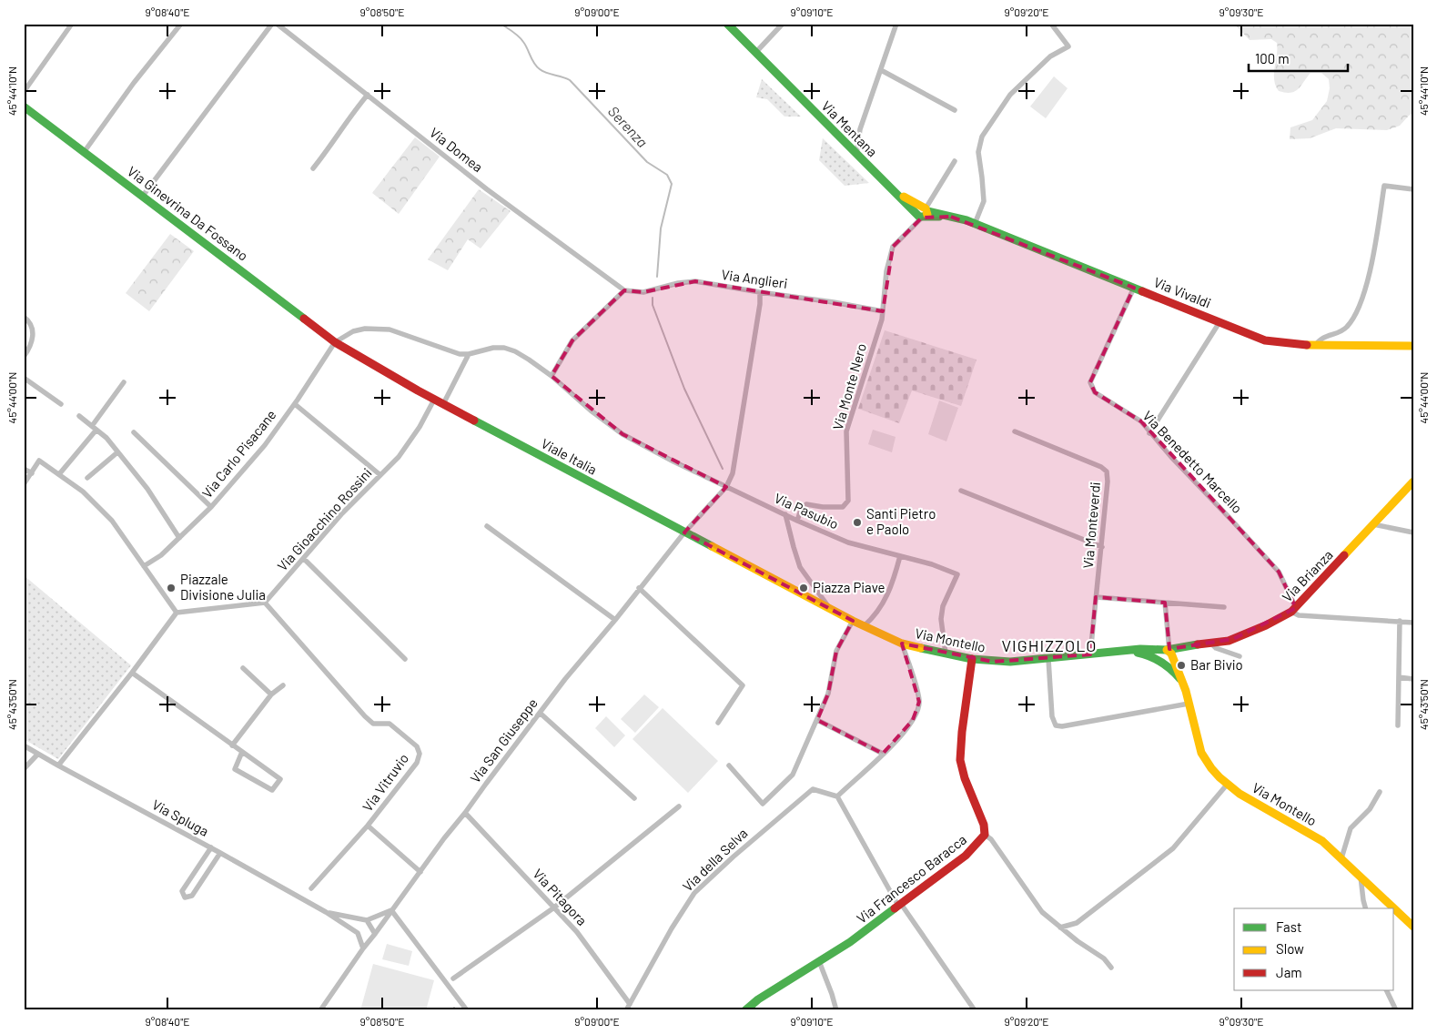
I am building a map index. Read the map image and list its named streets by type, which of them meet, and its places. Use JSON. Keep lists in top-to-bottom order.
{
  "streets": {
    "street": [
      "Via Mentana",
      "Via Domea",
      "Via Ginevrina Da Fossano",
      "Via Anglieri",
      "Via Vivaldi",
      "Via Monte Nero",
      "Via Carlo Pisacane",
      "Viale Italia",
      "Via Benedetto Marcello",
      "Via Pasubio",
      "Via Gioacchino Rossini",
      "Via Monteverdi",
      "Via Brianza",
      "Via Montello",
      "Via San Giuseppe",
      "Via Vitruvio",
      "Via Spluga",
      "Via della Selva",
      "Via Francesco Baracca",
      "Via Pitagora"
    ]
  },
  "crossings": [
    ["Via Mentana", "Via Vivaldi"],
    ["Via Mentana", "Via Monte Nero"],
    ["Via Domea", "Via Anglieri"],
    ["Via Ginevrina Da Fossano", "Via Carlo Pisacane"],
    ["Via Ginevrina Da Fossano", "Viale Italia"],
    ["Via Anglieri", "Via Monte Nero"],
    ["Via Vivaldi", "Via Monte Nero"],
    ["Via Vivaldi", "Via Benedetto Marcello"],
    ["Via Monte Nero", "Via Pasubio"],
    ["Via Carlo Pisacane", "Viale Italia"],
    ["Viale Italia", "Via Gioacchino Rossini"],
    ["Viale Italia", "Via San Giuseppe"],
    ["Via Benedetto Marcello", "Via Brianza"],
    ["Via Pasubio", "Via Montello"],
    ["Via Pasubio", "Via San Giuseppe"],
    ["Via Gioacchino Rossini", "Via Vitruvio"],
    ["Via Monteverdi", "Via Montello"],
    ["Via Brianza", "Via Montello"],
    ["Via Montello", "Via Francesco Baracca"],
    ["Via San Giuseppe", "Via Spluga"],
    ["Via San Giuseppe", "Via Pitagora"],
    ["Via della Selva", "Via Pitagora"]
  ],
  "districts": ["VIGHIZZOLO"],
  "water": ["Serenza"],
  "places": [
    "Santi Pietro e Paolo",
    "Piazzale Divisione Julia",
    "Piazza Piave",
    "Bar Bivio"
  ],
  "legend": ["Fast", "Slow", "Jam"],
  "scale_bar": "100 m",
  "coordinates": [
    "9°08'40\"E",
    "9°08'50\"E",
    "9°09'00\"E",
    "9°09'10\"E",
    "9°09'20\"E",
    "9°09'30\"E",
    "45°44'10\"N",
    "45°44'00\"N",
    "45°43'50\"N"
  ]
}
